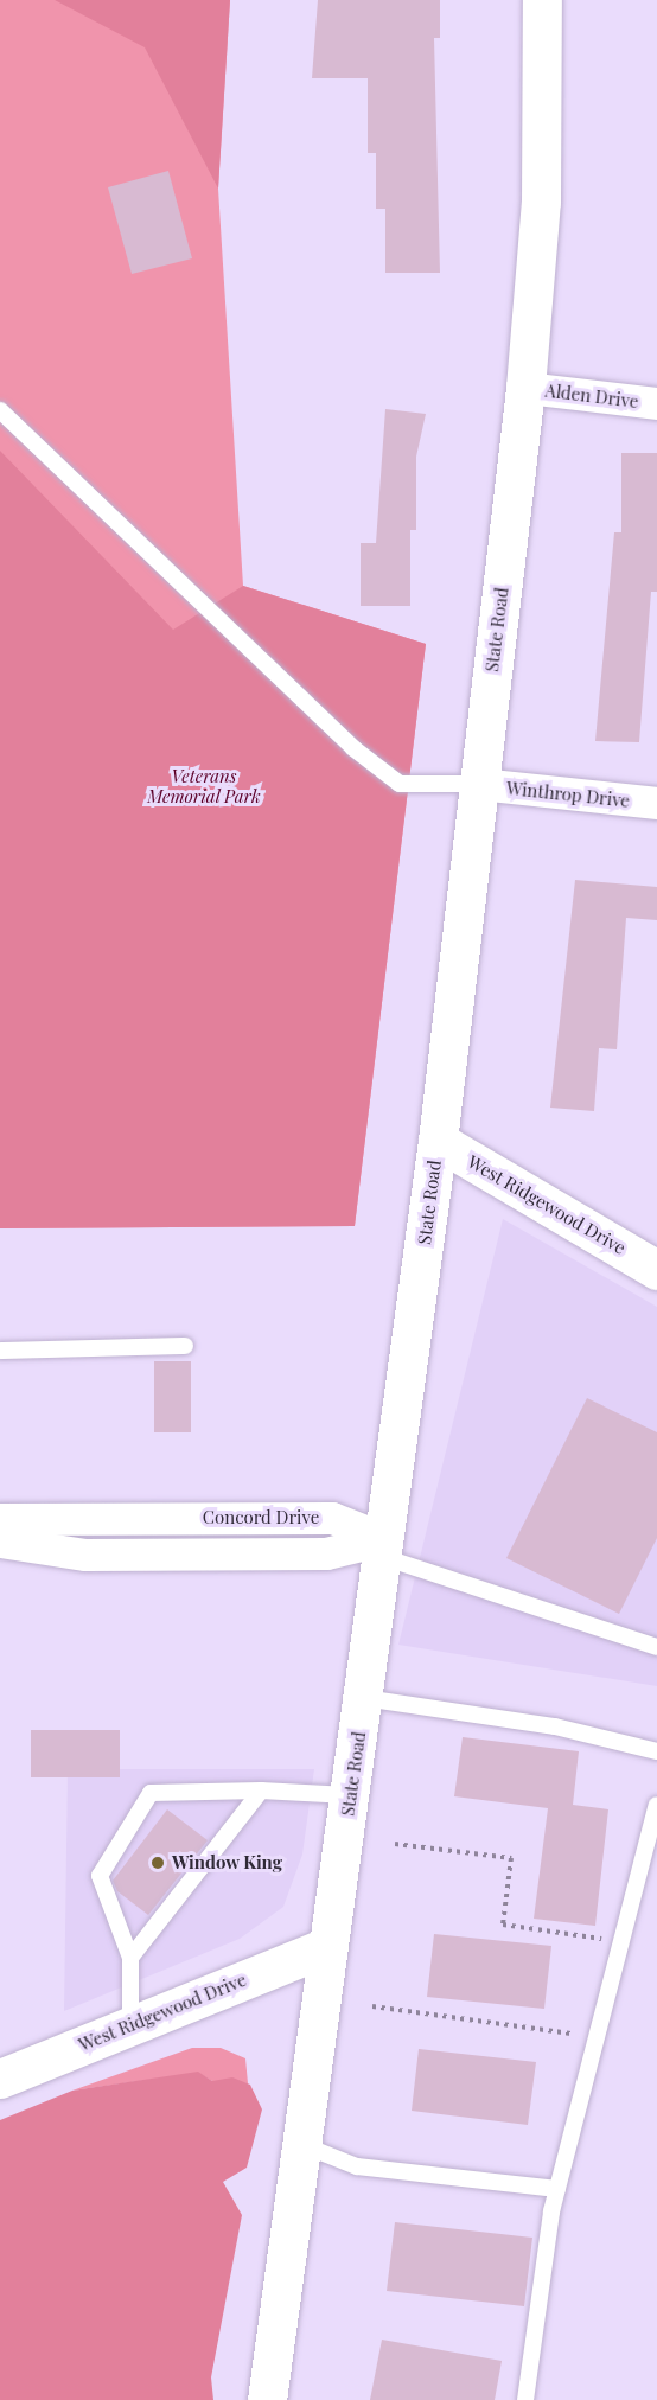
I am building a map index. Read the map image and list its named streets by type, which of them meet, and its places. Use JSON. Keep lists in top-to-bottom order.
{
  "streets": {
    "main road": ["State Road", "West Ridgewood Drive"],
    "street": ["Alden Drive", "Winthrop Drive", "Concord Drive"]
  },
  "crossings": [
    ["Alden Drive", "State Road"],
    ["State Road", "Winthrop Drive"],
    ["State Road", "West Ridgewood Drive"],
    ["State Road", "Concord Drive"]
  ],
  "parks": ["Veterans Memorial Park"],
  "places": ["Window King"]
}
